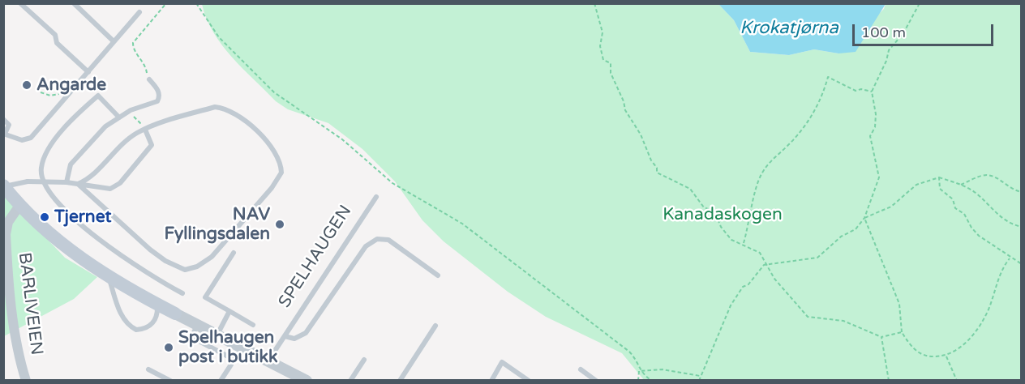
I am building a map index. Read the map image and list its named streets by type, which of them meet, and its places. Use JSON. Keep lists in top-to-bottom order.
{
  "streets": {
    "street": ["BARLIVEIEN"],
    "lane": ["SPELHAUGEN"]
  },
  "water": ["Krokatjørna"],
  "parks": ["Kanadaskogen"],
  "places": [
    "Angarde",
    "Tjernet",
    "NAV Fyllingsdalen",
    "Spelhaugen post i butikk"
  ],
  "scale_bar": "100 m"
}
